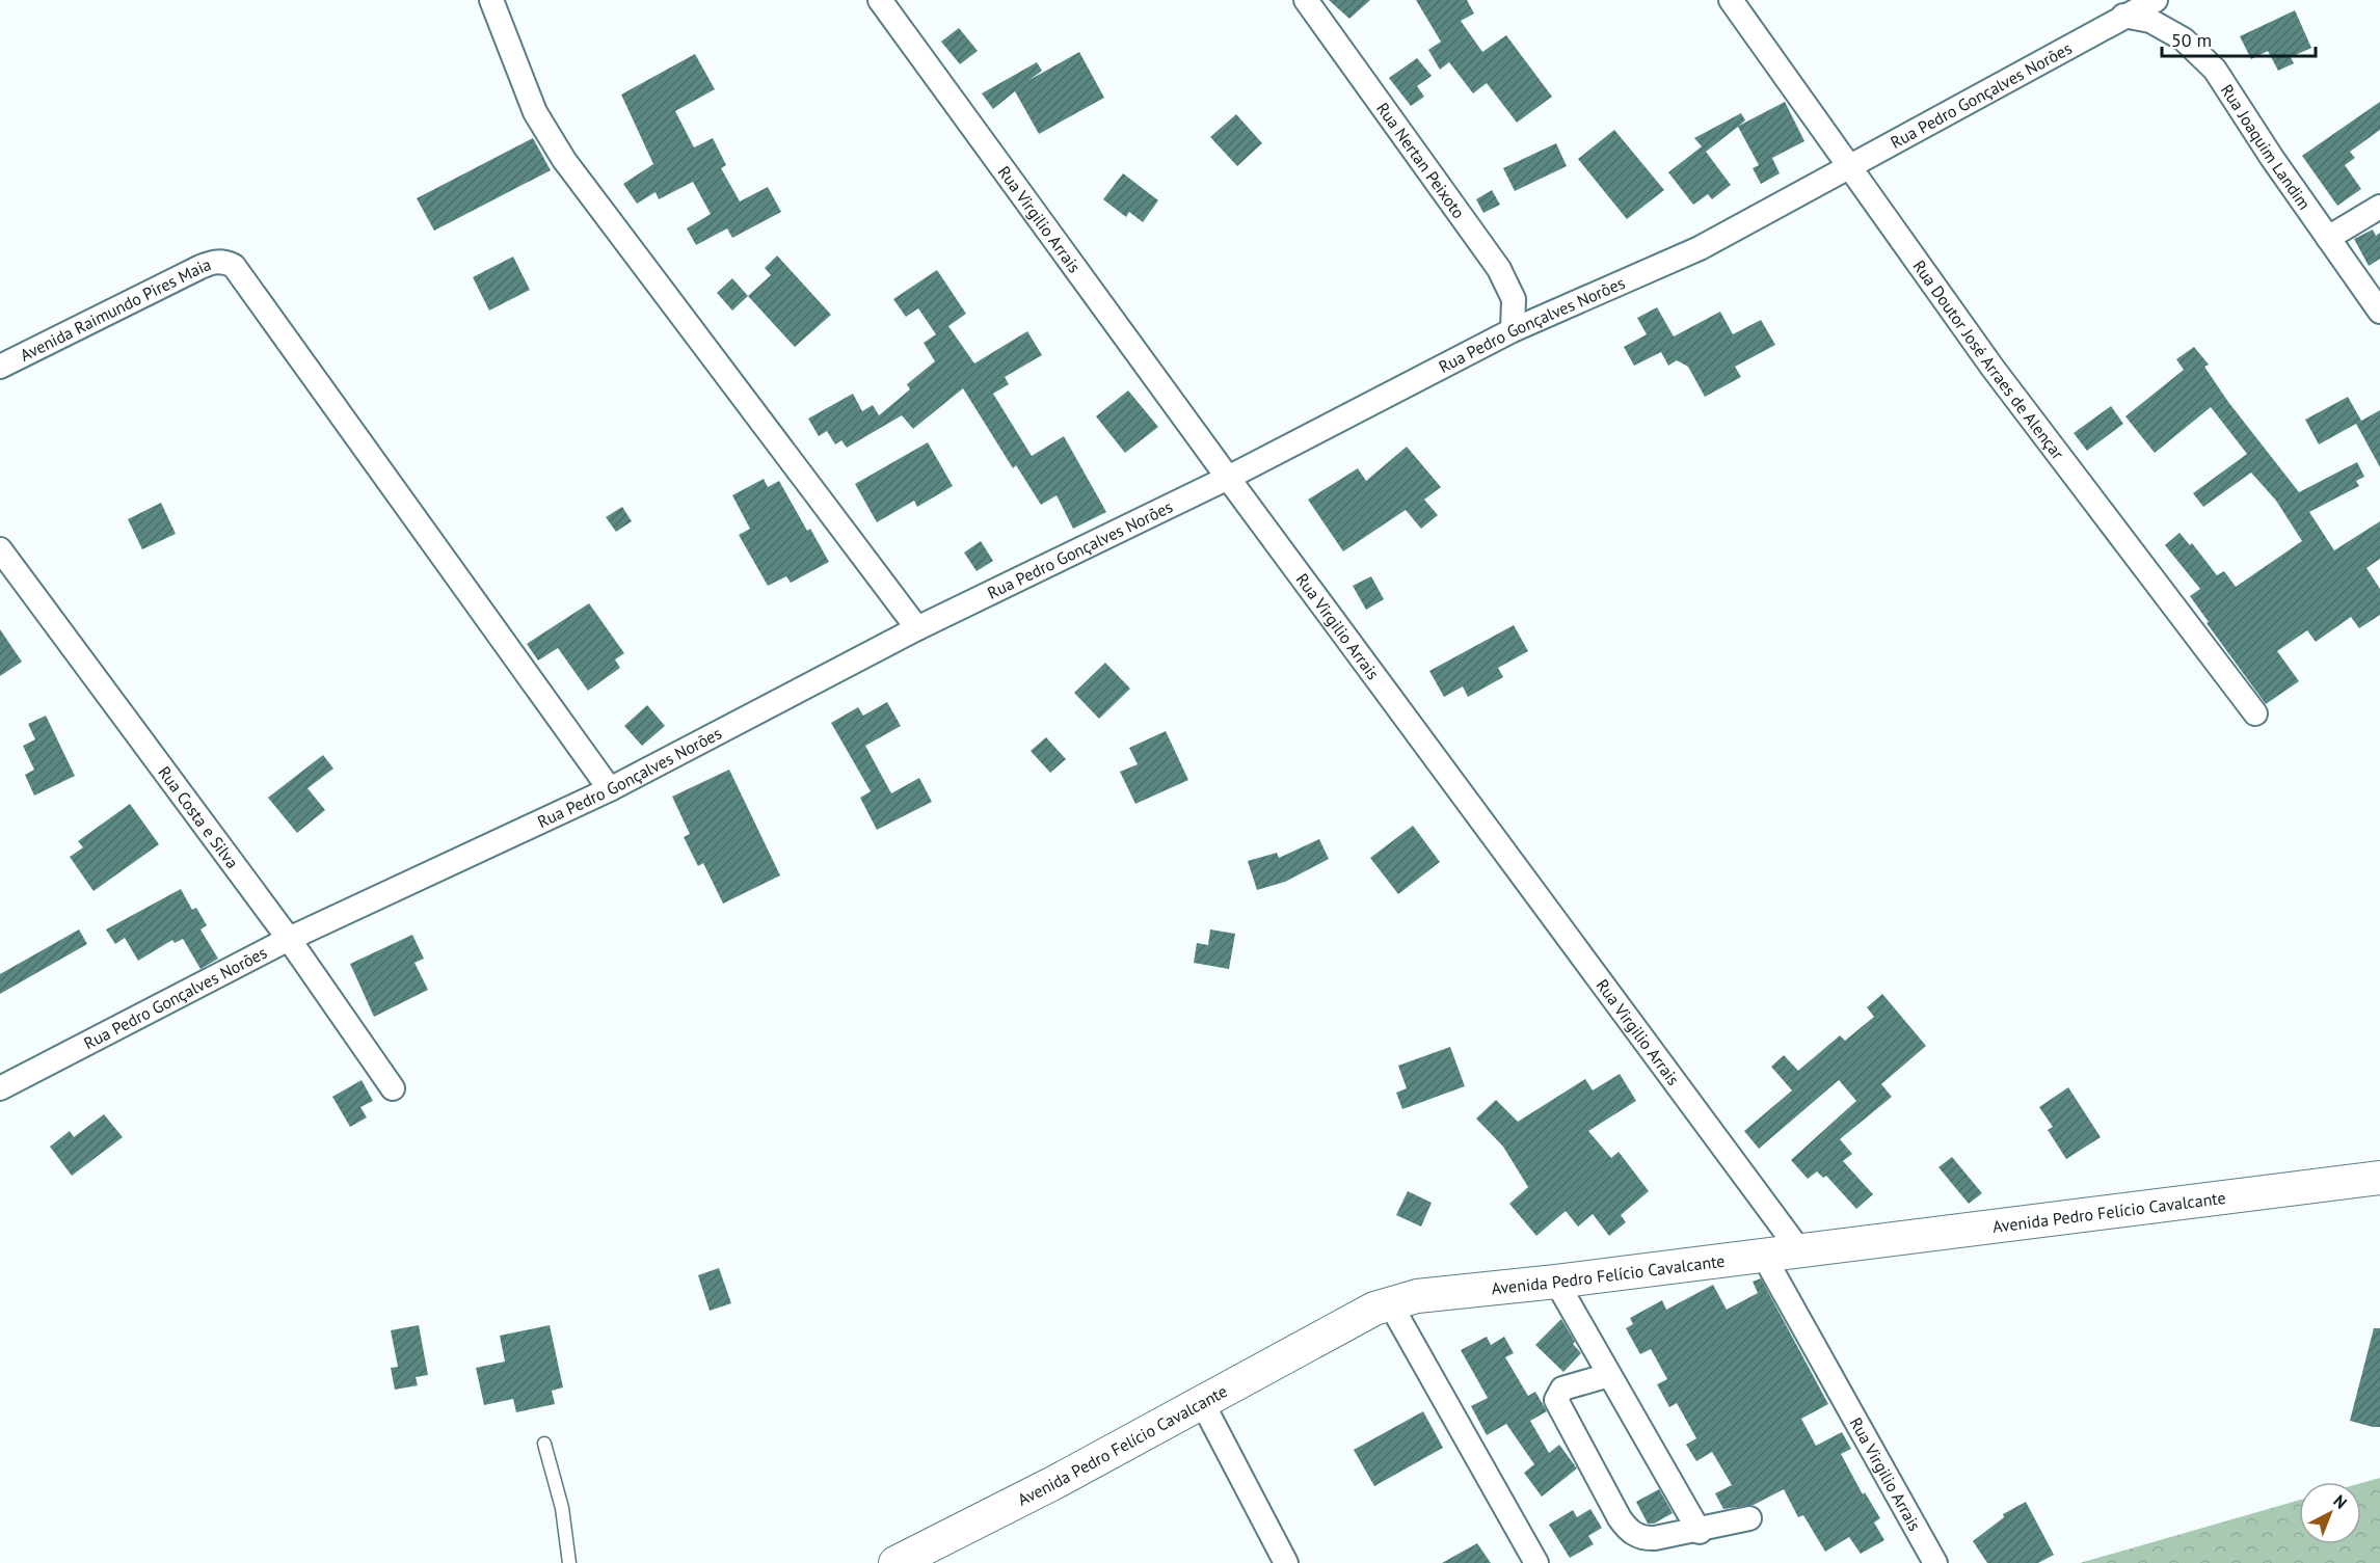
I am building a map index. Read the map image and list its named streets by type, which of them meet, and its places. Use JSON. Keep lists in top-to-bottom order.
{
  "streets": {
    "street": [
      "Rua Pedro Gonçalves Norões",
      "Rua Joaquim Landim",
      "Rua Nertan Peixoto",
      "Rua Virgilio Arrais",
      "Avenida Raimundo Pires Maia",
      "Rua Doutor José Arraes de Alençar",
      "Rua Costa e Silva",
      "Avenida Pedro Felício Cavalcante"
    ]
  },
  "crossings": [
    ["Rua Pedro Gonçalves Norões", "Rua Joaquim Landim"],
    ["Rua Pedro Gonçalves Norões", "Rua Nertan Peixoto"],
    ["Rua Pedro Gonçalves Norões", "Rua Virgilio Arrais"],
    ["Rua Pedro Gonçalves Norões", "Avenida Raimundo Pires Maia"],
    ["Rua Pedro Gonçalves Norões", "Rua Doutor José Arraes de Alençar"],
    ["Rua Pedro Gonçalves Norões", "Rua Costa e Silva"],
    ["Rua Virgilio Arrais", "Avenida Pedro Felício Cavalcante"]
  ],
  "scale_bar": "50 m",
  "north": "top right"
}
